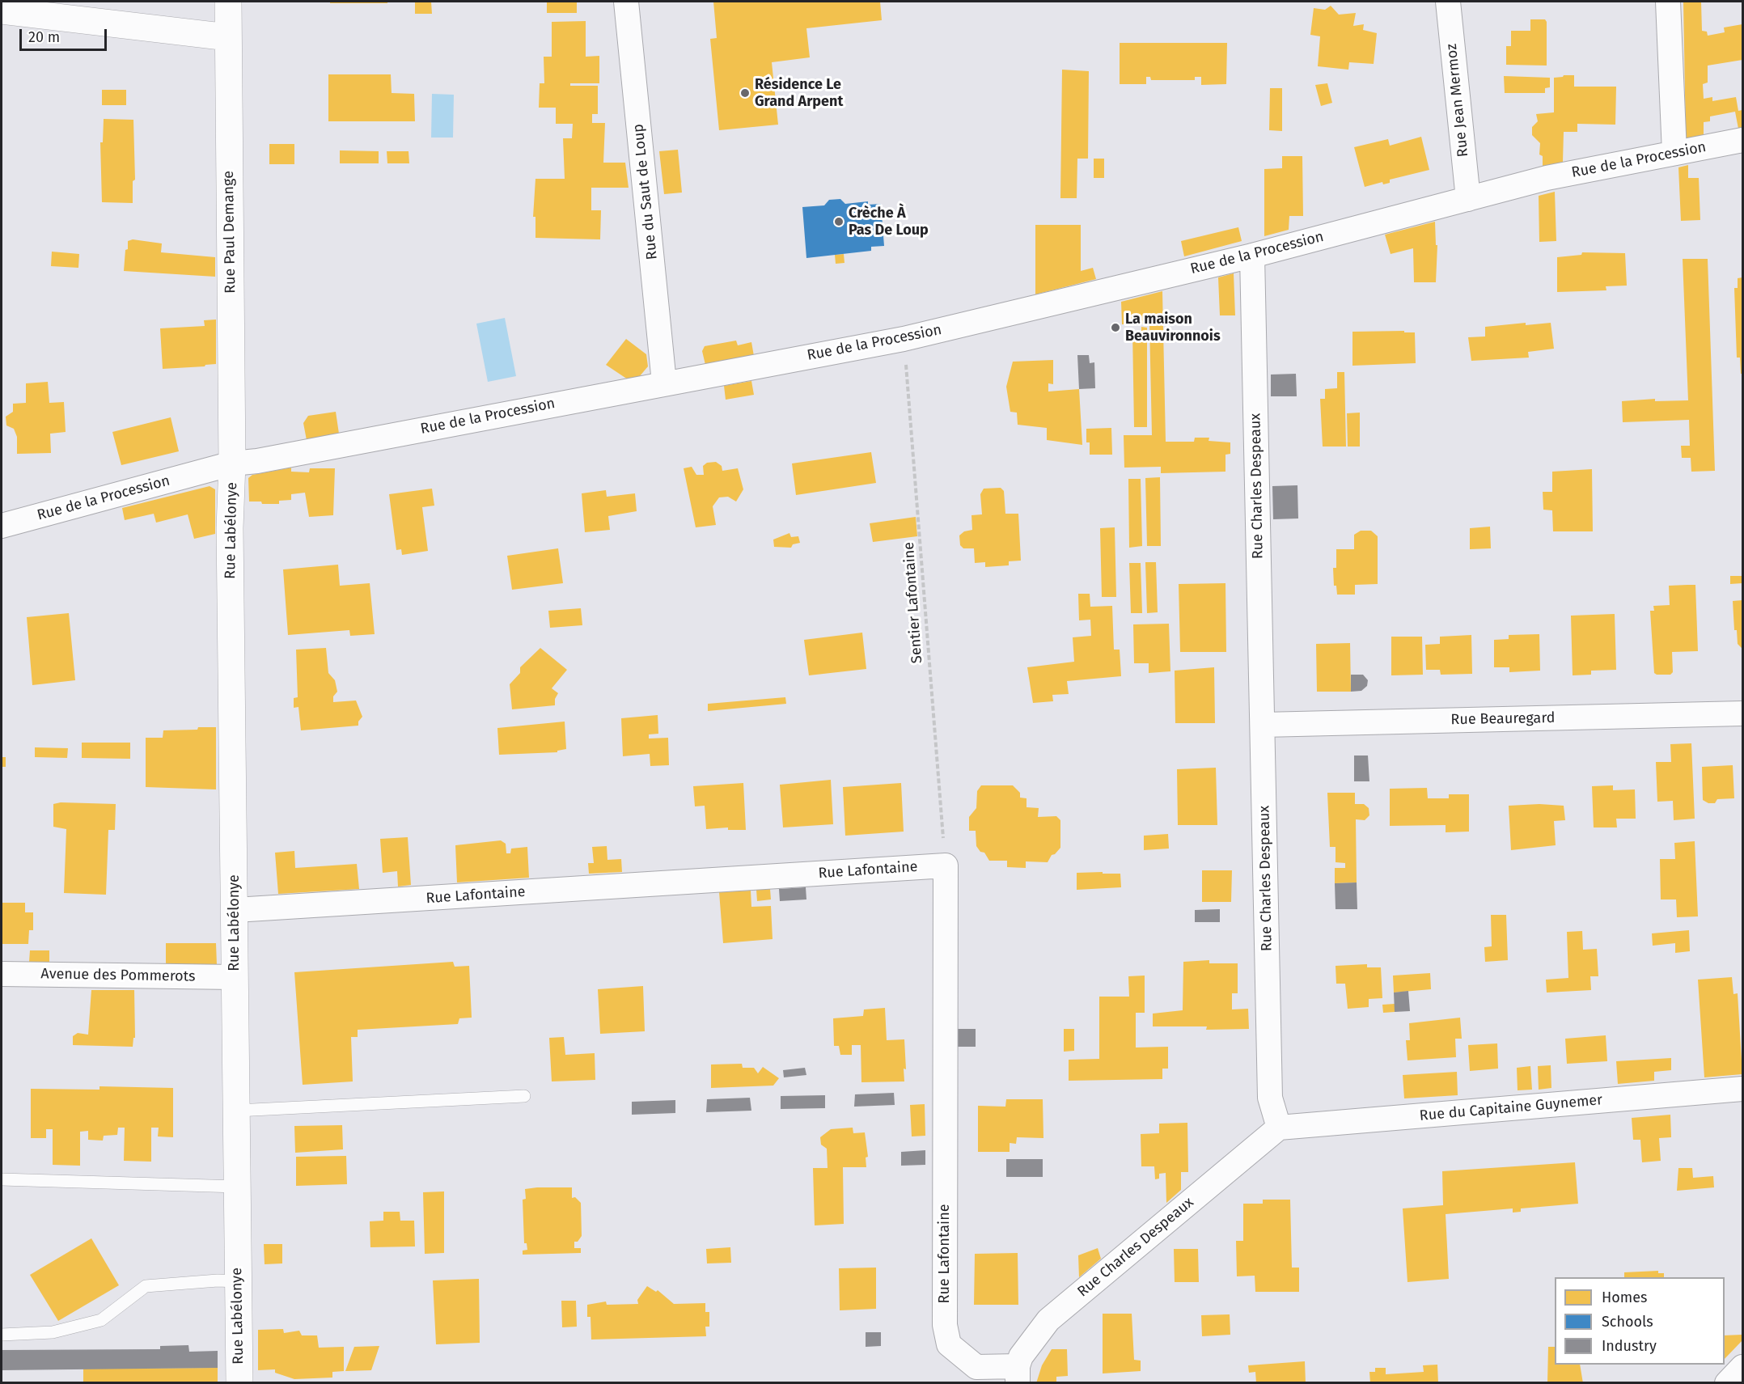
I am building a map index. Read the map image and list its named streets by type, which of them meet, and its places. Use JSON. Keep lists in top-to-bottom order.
{
  "streets": {
    "main road": ["Rue Paul Demange", "Rue Labélonye"],
    "street": [
      "Rue Jean Mermoz",
      "Rue de la Procession",
      "Rue du Saut de Loup",
      "Rue Charles Despeaux",
      "Rue Beauregard",
      "Rue Lafontaine",
      "Avenue des Pommerots",
      "Rue du Capitaine Guynemer"
    ],
    "path": ["Sentier Lafontaine"]
  },
  "crossings": [
    ["Rue Jean Mermoz", "Rue de la Procession"],
    ["Rue de la Procession", "Rue du Saut de Loup"],
    ["Rue de la Procession", "Rue Paul Demange"],
    ["Rue de la Procession", "Rue Charles Despeaux"],
    ["Rue de la Procession", "Rue Labélonye"],
    ["Rue de la Procession", "Sentier Lafontaine"],
    ["Rue Paul Demange", "Rue Labélonye"],
    ["Rue Charles Despeaux", "Rue Beauregard"],
    ["Rue Charles Despeaux", "Rue Lafontaine"],
    ["Rue Charles Despeaux", "Rue du Capitaine Guynemer"],
    ["Rue Labélonye", "Rue Lafontaine"],
    ["Rue Labélonye", "Avenue des Pommerots"],
    ["Sentier Lafontaine", "Rue Lafontaine"]
  ],
  "places": ["Résidence Le Grand Arpent", "Crèche À Pas De Loup", "La maison Beauvironnois"],
  "legend": ["Homes", "Schools", "Industry"],
  "scale_bar": "20 m"
}
